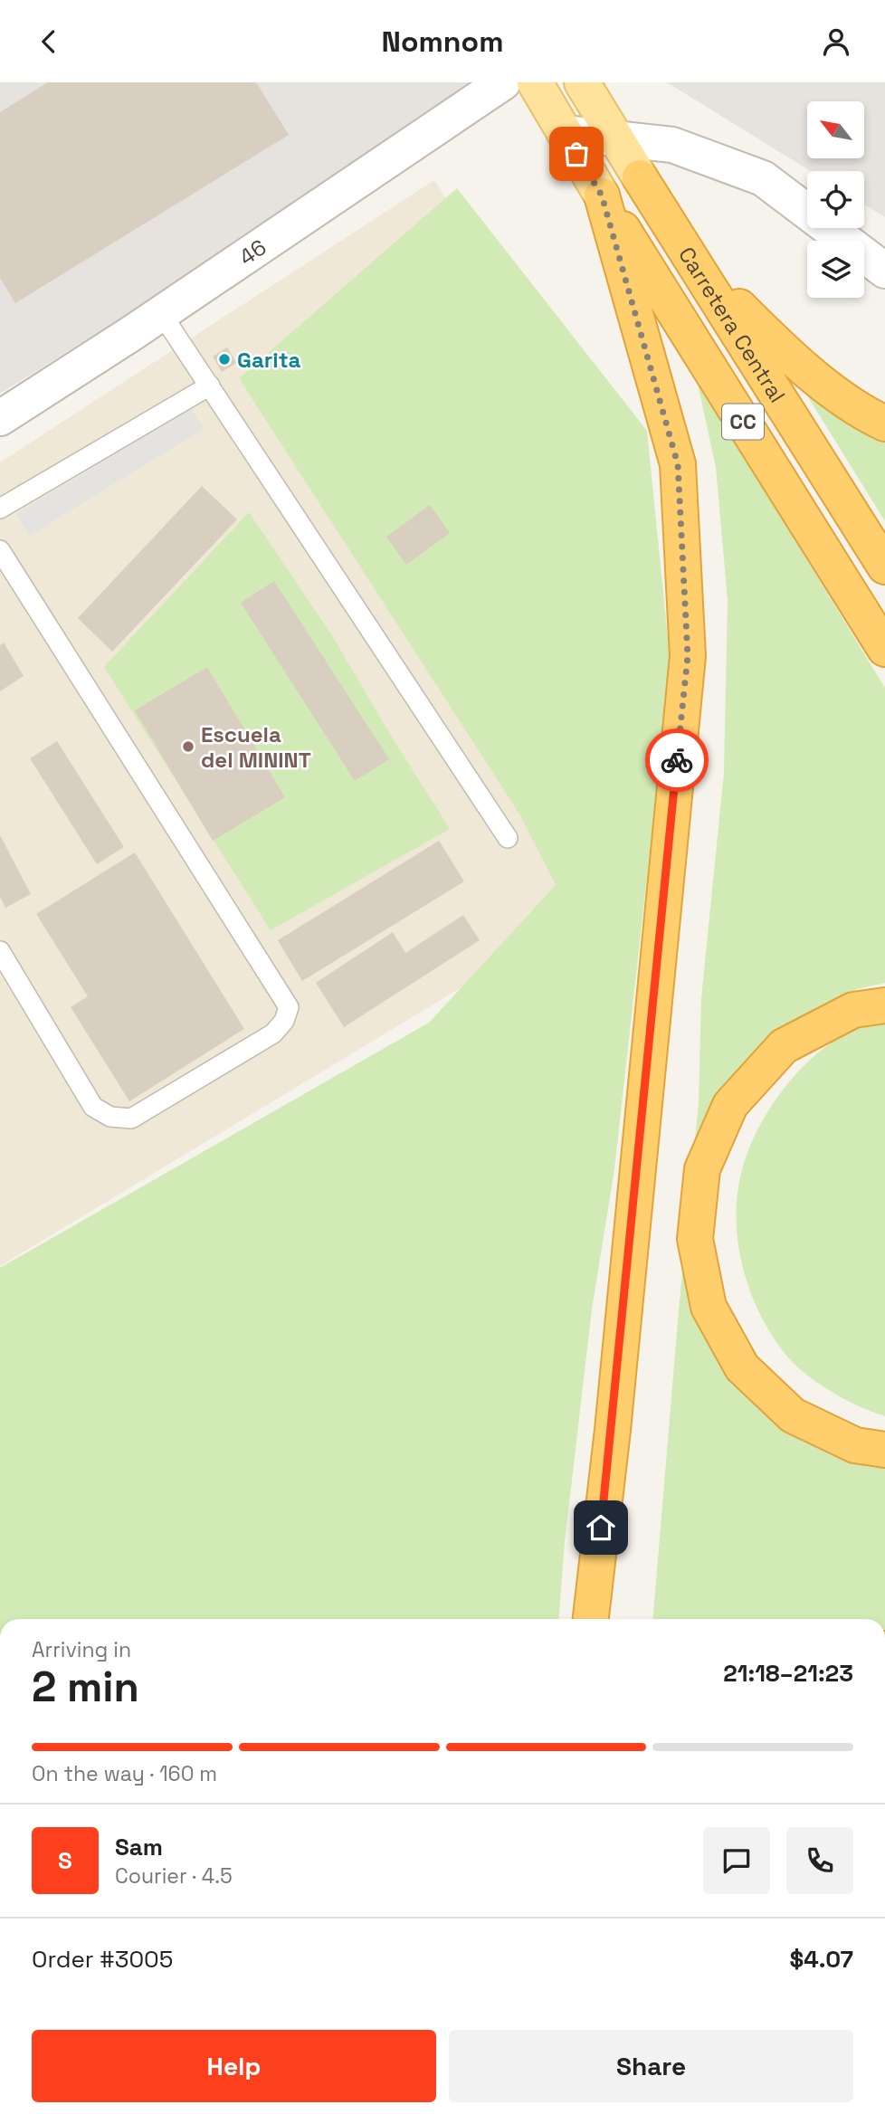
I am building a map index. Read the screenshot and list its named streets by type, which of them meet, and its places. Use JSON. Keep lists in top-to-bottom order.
{
  "streets": {
    "highway": ["Carretera Central", "CC"],
    "street": ["46"]
  },
  "places": ["Garita", "Escuela del MININT"],
  "north": "top left",
  "page": {
    "header": "Nomnom",
    "heading": ["2 min", "Arriving in", "21:18–21:23"],
    "panel": [
      "Sam",
      "Courier · 4.5",
      "Order #3005",
      "$4.07"
    ],
    "bar": "On the way · 160 m",
    "round": "S",
    "buttons": ["Help", "Share"]
  }
}
